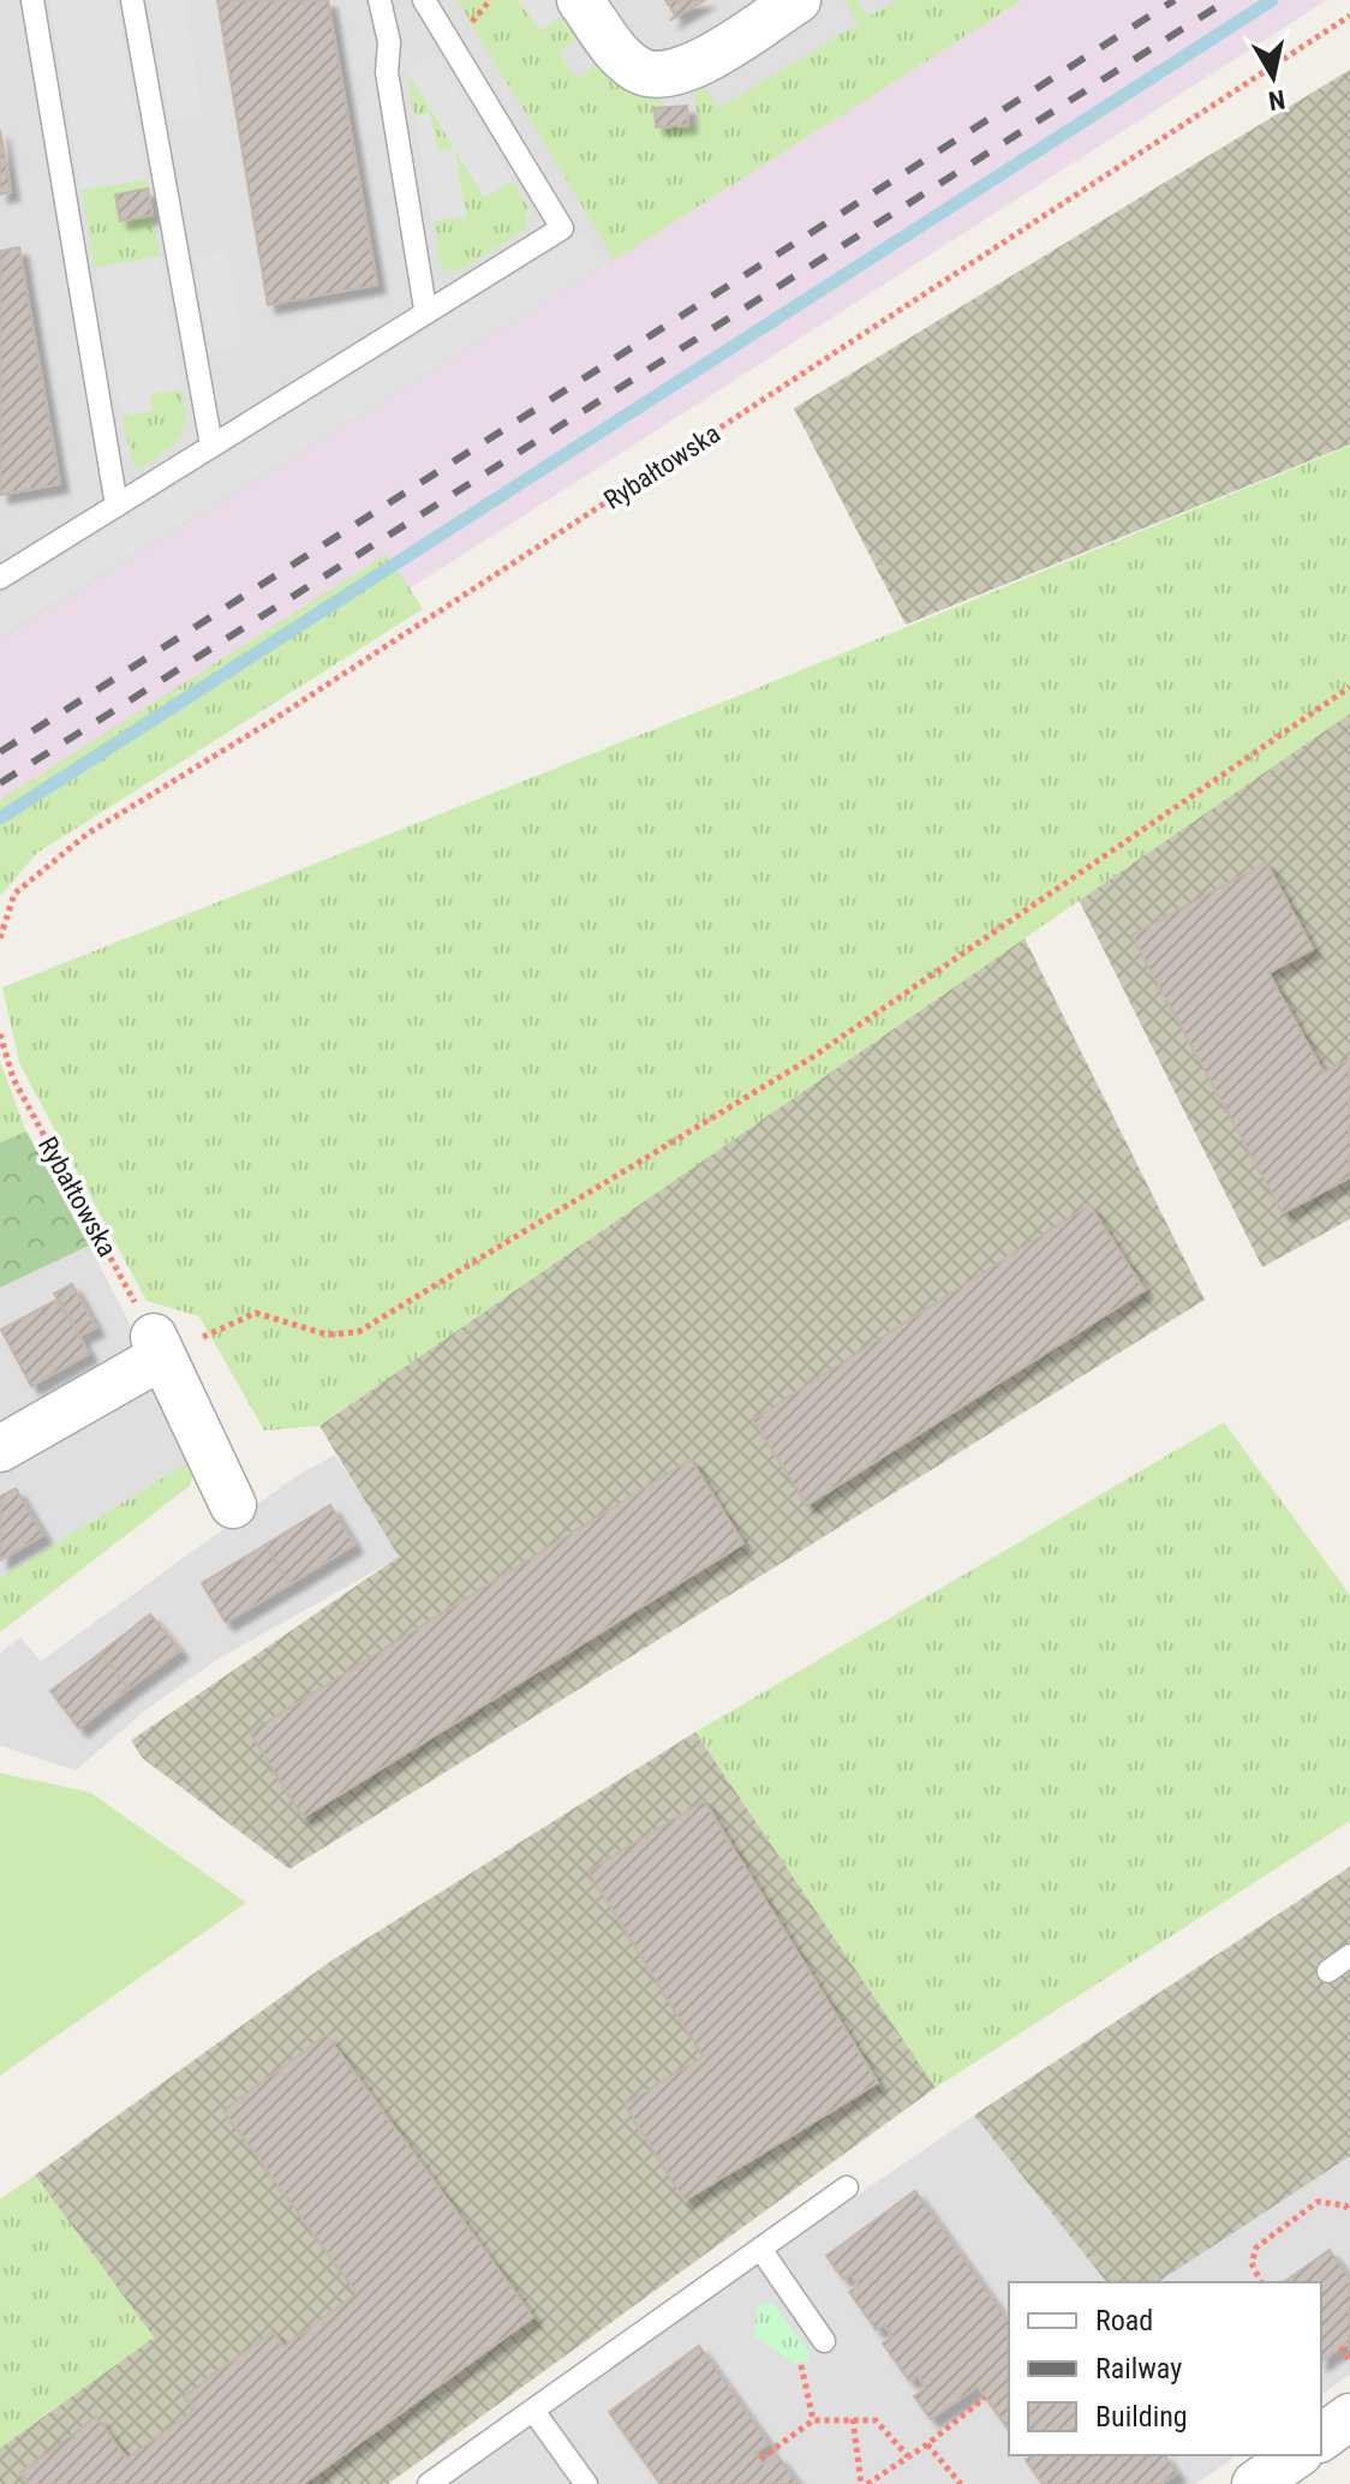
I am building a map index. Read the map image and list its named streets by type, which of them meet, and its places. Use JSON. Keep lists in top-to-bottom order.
{
  "streets": {
    "path": ["Rybałtowska"]
  },
  "legend": ["Road", "Railway", "Building"],
  "north": "bottom"
}
